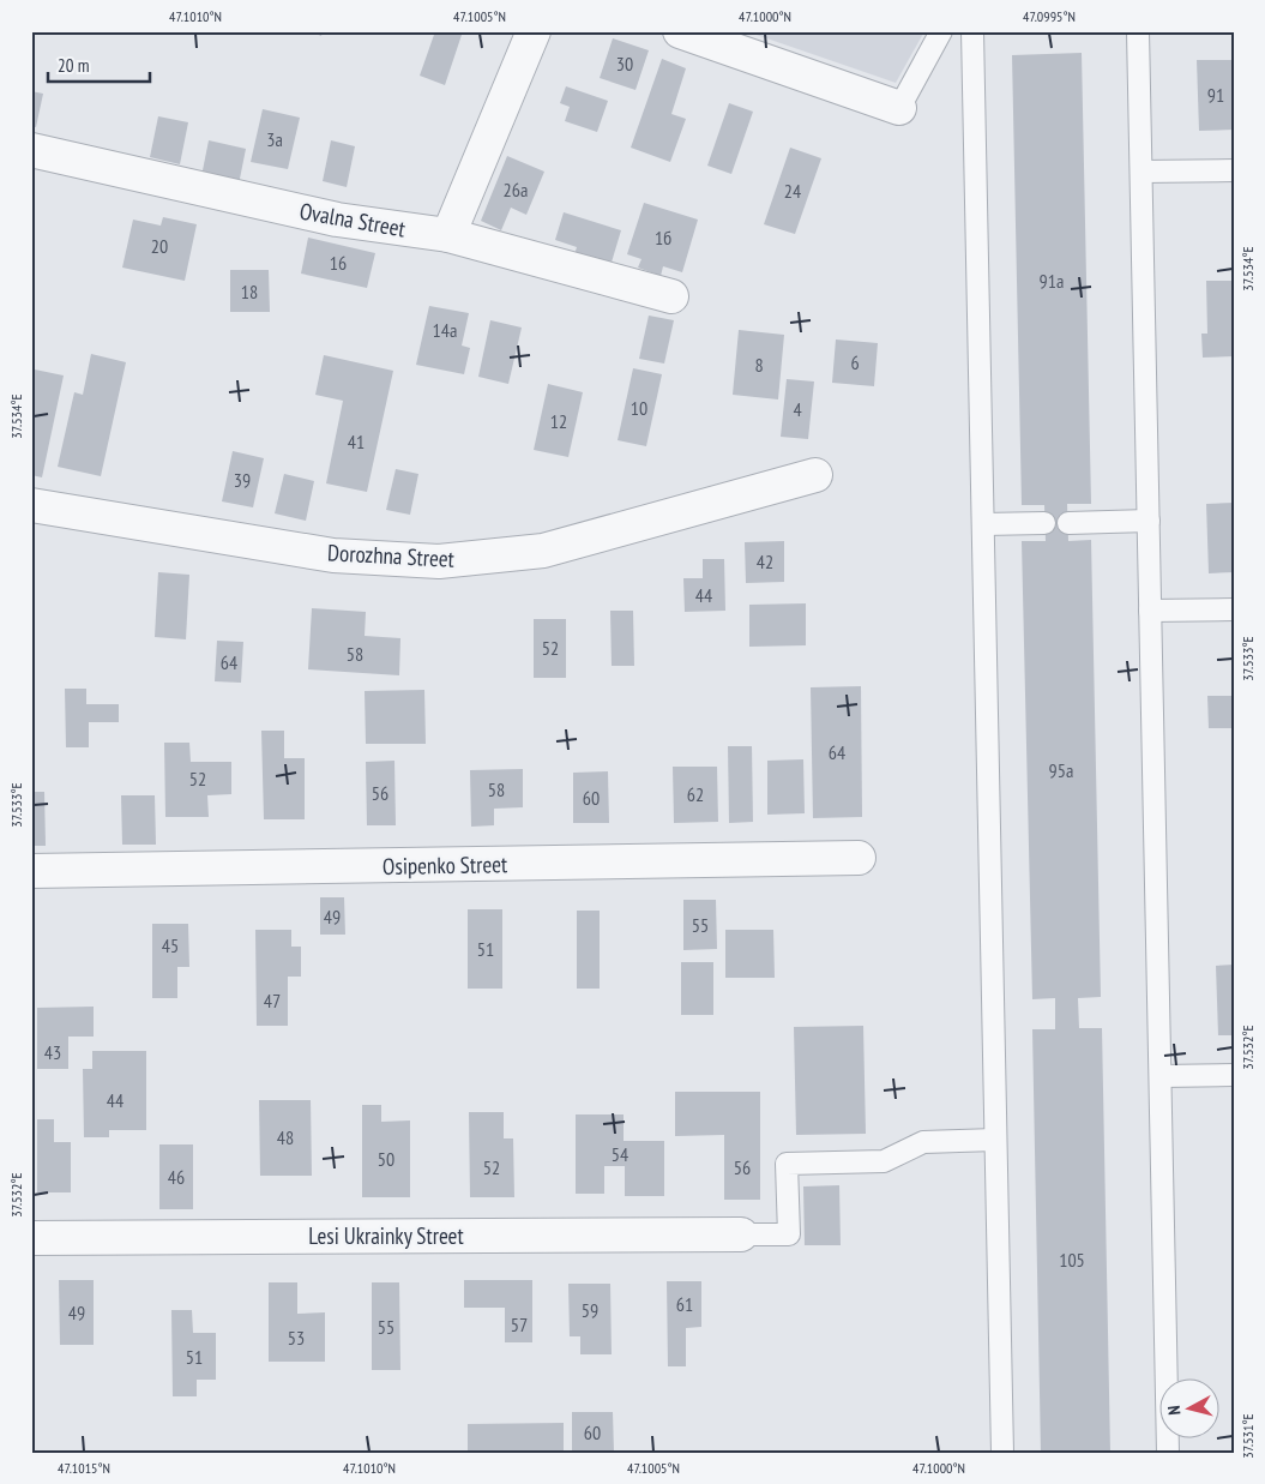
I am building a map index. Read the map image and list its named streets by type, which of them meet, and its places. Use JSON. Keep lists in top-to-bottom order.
{
  "streets": {
    "street": [
      "Ovalna Street",
      "Dorozhna Street",
      "Osipenko Street",
      "Lesi Ukrainky Street"
    ]
  },
  "house_numbers": [
    "30",
    "91",
    "3а",
    "26а",
    "24",
    "1б",
    "20",
    "16",
    "91а",
    "18",
    "14а",
    "6",
    "8",
    "10",
    "4",
    "12",
    "41",
    "39",
    "42",
    "44",
    "52",
    "58",
    "64",
    "64",
    "95а",
    "52",
    "58",
    "56",
    "62",
    "60",
    "49",
    "55",
    "45",
    "51",
    "47",
    "43",
    "44",
    "48",
    "54",
    "50",
    "52",
    "56",
    "46",
    "105",
    "61",
    "59",
    "49",
    "57",
    "55",
    "53",
    "51",
    "60"
  ],
  "scale_bar": "20 m",
  "north": "left",
  "coordinates": [
    "47.1010°N",
    "47.1005°N",
    "47.1000°N",
    "47.0995°N",
    "37.534°E",
    "37.533°E",
    "37.532°E",
    "37.531°E",
    "47.1015°N"
  ]
}
